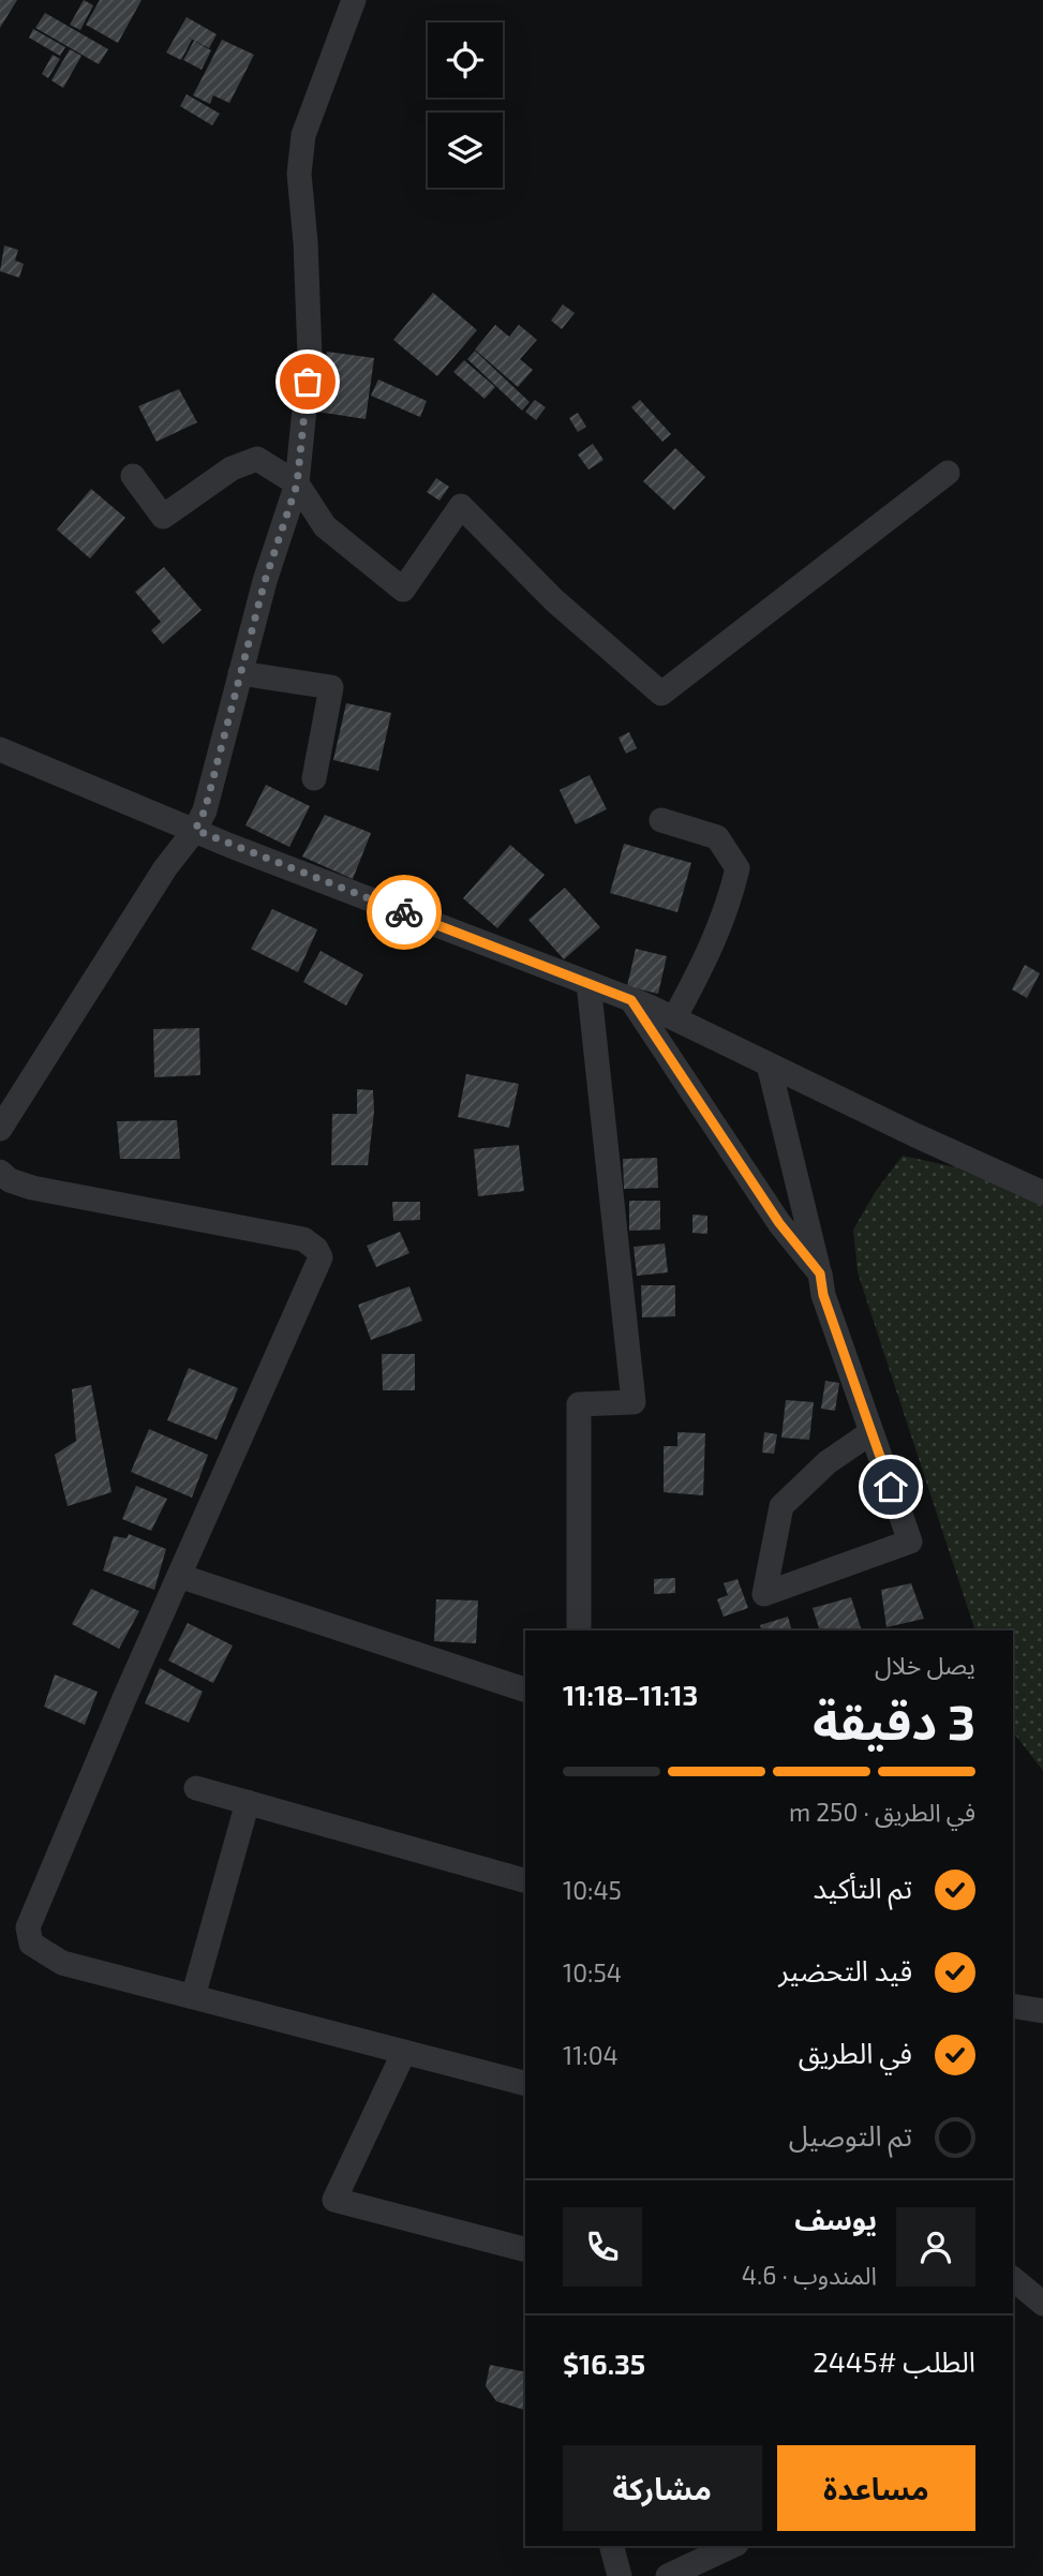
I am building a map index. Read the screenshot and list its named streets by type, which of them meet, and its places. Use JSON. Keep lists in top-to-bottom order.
{
  "page": {
    "heading": ["3 دقيقة", "يصل خلال", "11:13–11:18"],
    "panel": [
      "يوسف",
      "المندوب · 4.6",
      "الطلب #2445",
      "$16.35"
    ],
    "bar": "في الطريق · 250 m",
    "list": [
      ["تم التأكيد", "10:45"],
      ["قيد التحضير", "10:54"],
      ["في الطريق", "11:04"],
      "تم التوصيل"
    ],
    "buttons": ["مساعدة", "مشاركة"]
  }
}
